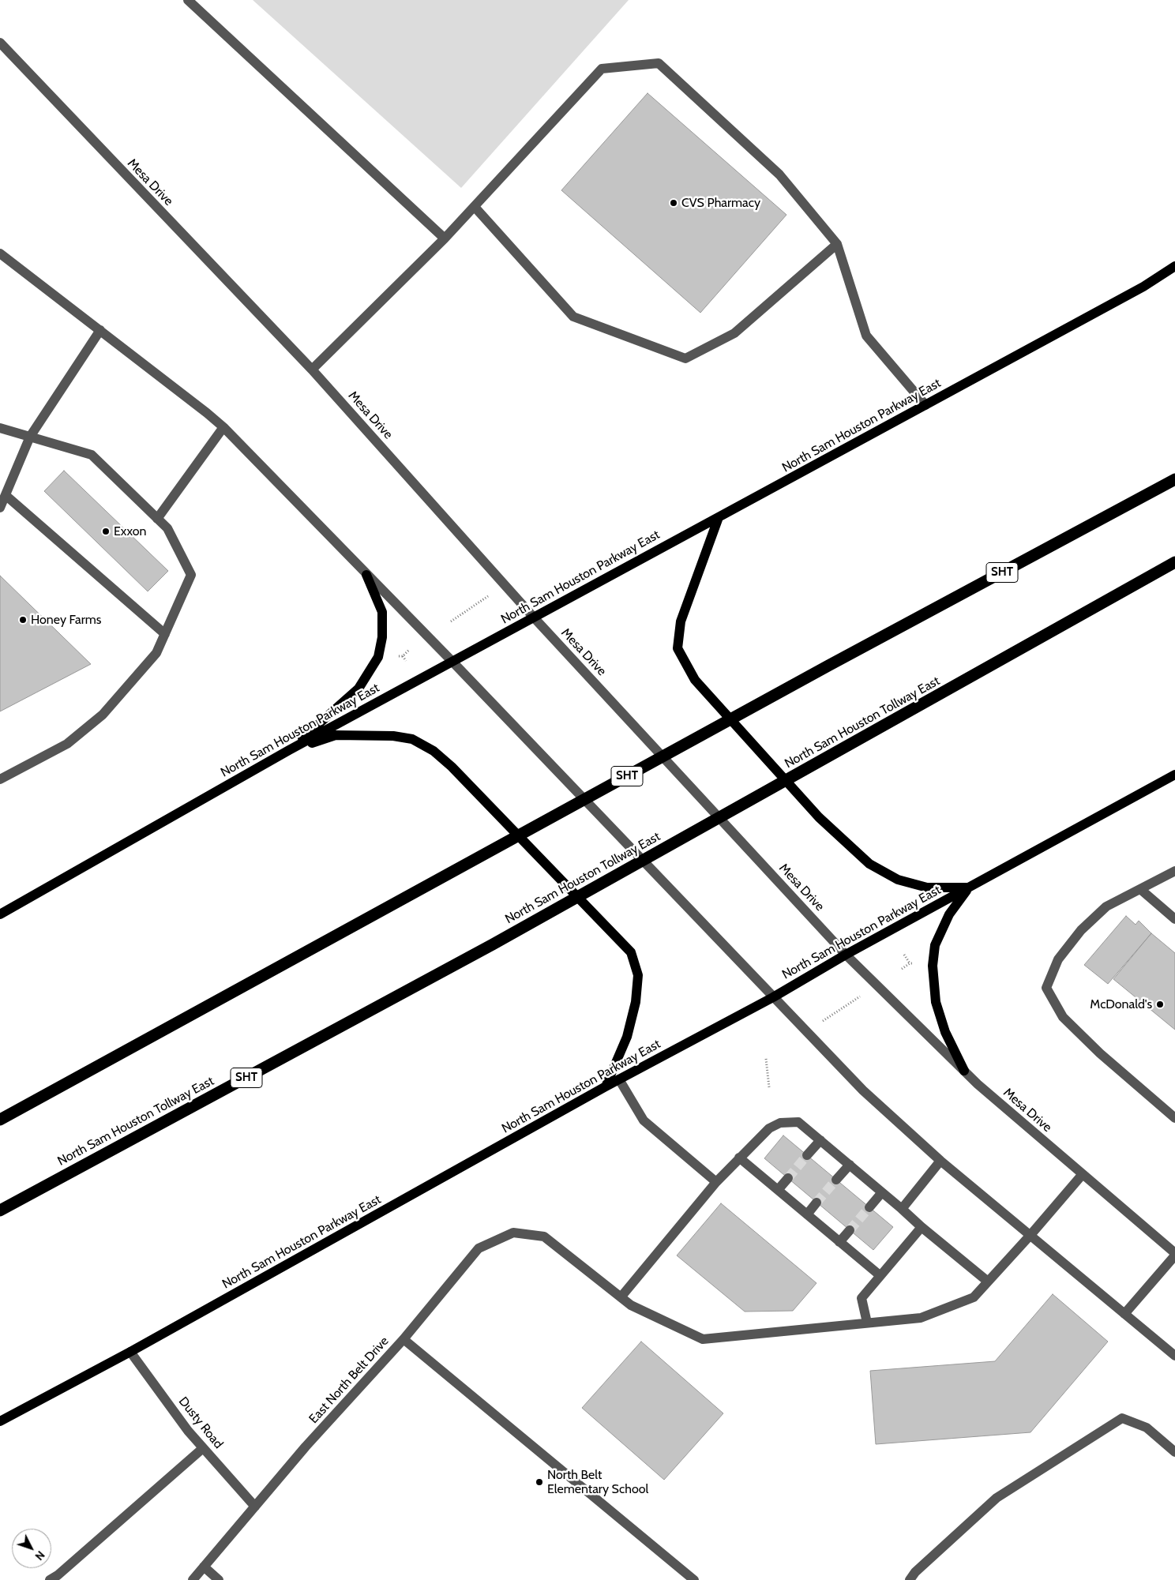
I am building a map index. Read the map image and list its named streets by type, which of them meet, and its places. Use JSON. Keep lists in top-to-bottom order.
{
  "streets": {
    "highway": ["SHT", "North Sam Houston Tollway East"],
    "main road": ["North Sam Houston Parkway East"],
    "street": ["Mesa Drive", "East North Belt Drive", "Dusty Road"]
  },
  "crossings": [
    ["Mesa Drive", "North Sam Houston Parkway East"],
    ["North Sam Houston Parkway East", "Dusty Road"],
    ["East North Belt Drive", "Dusty Road"]
  ],
  "places": [
    "CVS Pharmacy",
    "Exxon",
    "Honey Farms",
    "McDonald's",
    "North Belt Elementary School"
  ],
  "north": "bottom right"
}
